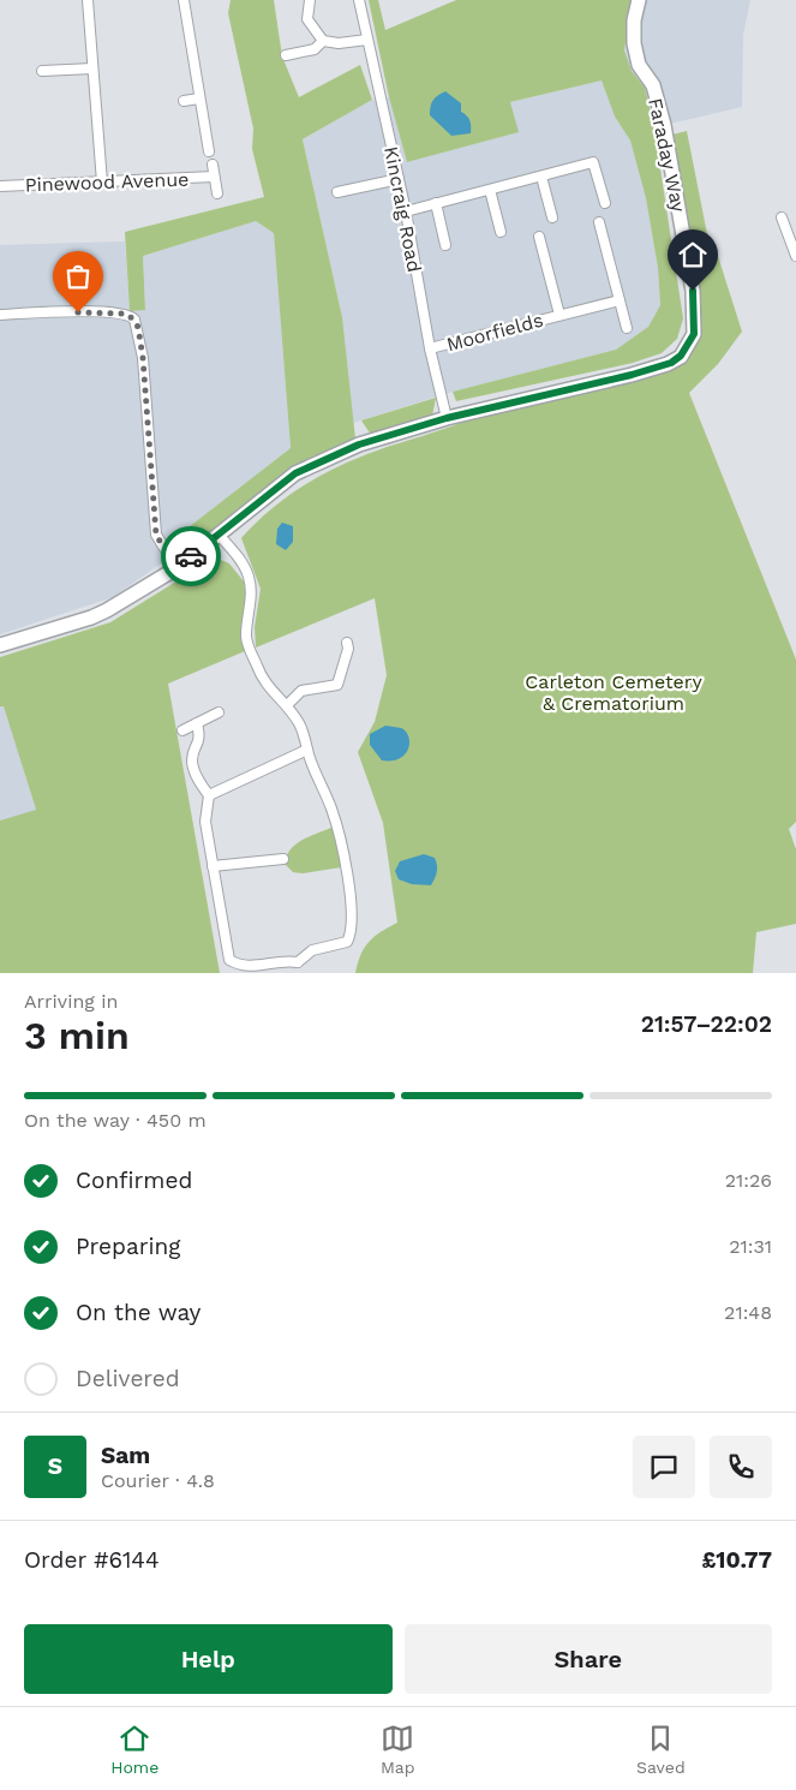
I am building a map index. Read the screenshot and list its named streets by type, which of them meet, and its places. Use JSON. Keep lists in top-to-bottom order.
{
  "streets": {
    "street": [
      "Faraday Way",
      "Pinewood Avenue",
      "Kincraig Road",
      "Moorfields"
    ]
  },
  "crossings": [
    ["Faraday Way", "Kincraig Road"],
    ["Kincraig Road", "Moorfields"]
  ],
  "parks": ["Carleton Cemetery & Crematorium"],
  "page": {
    "heading": ["3 min", "Arriving in", "21:57–22:02"],
    "panel": [
      "Sam",
      "Courier · 4.8",
      "Order #6144",
      "£10.77"
    ],
    "bar": "On the way · 450 m",
    "list": [
      ["Confirmed", "21:26"],
      ["Preparing", "21:31"],
      ["On the way", "21:48"],
      "Delivered"
    ],
    "round": "S",
    "buttons": ["Help", "Share"],
    "tabs": ["Home", "Map", "Saved"]
  }
}
